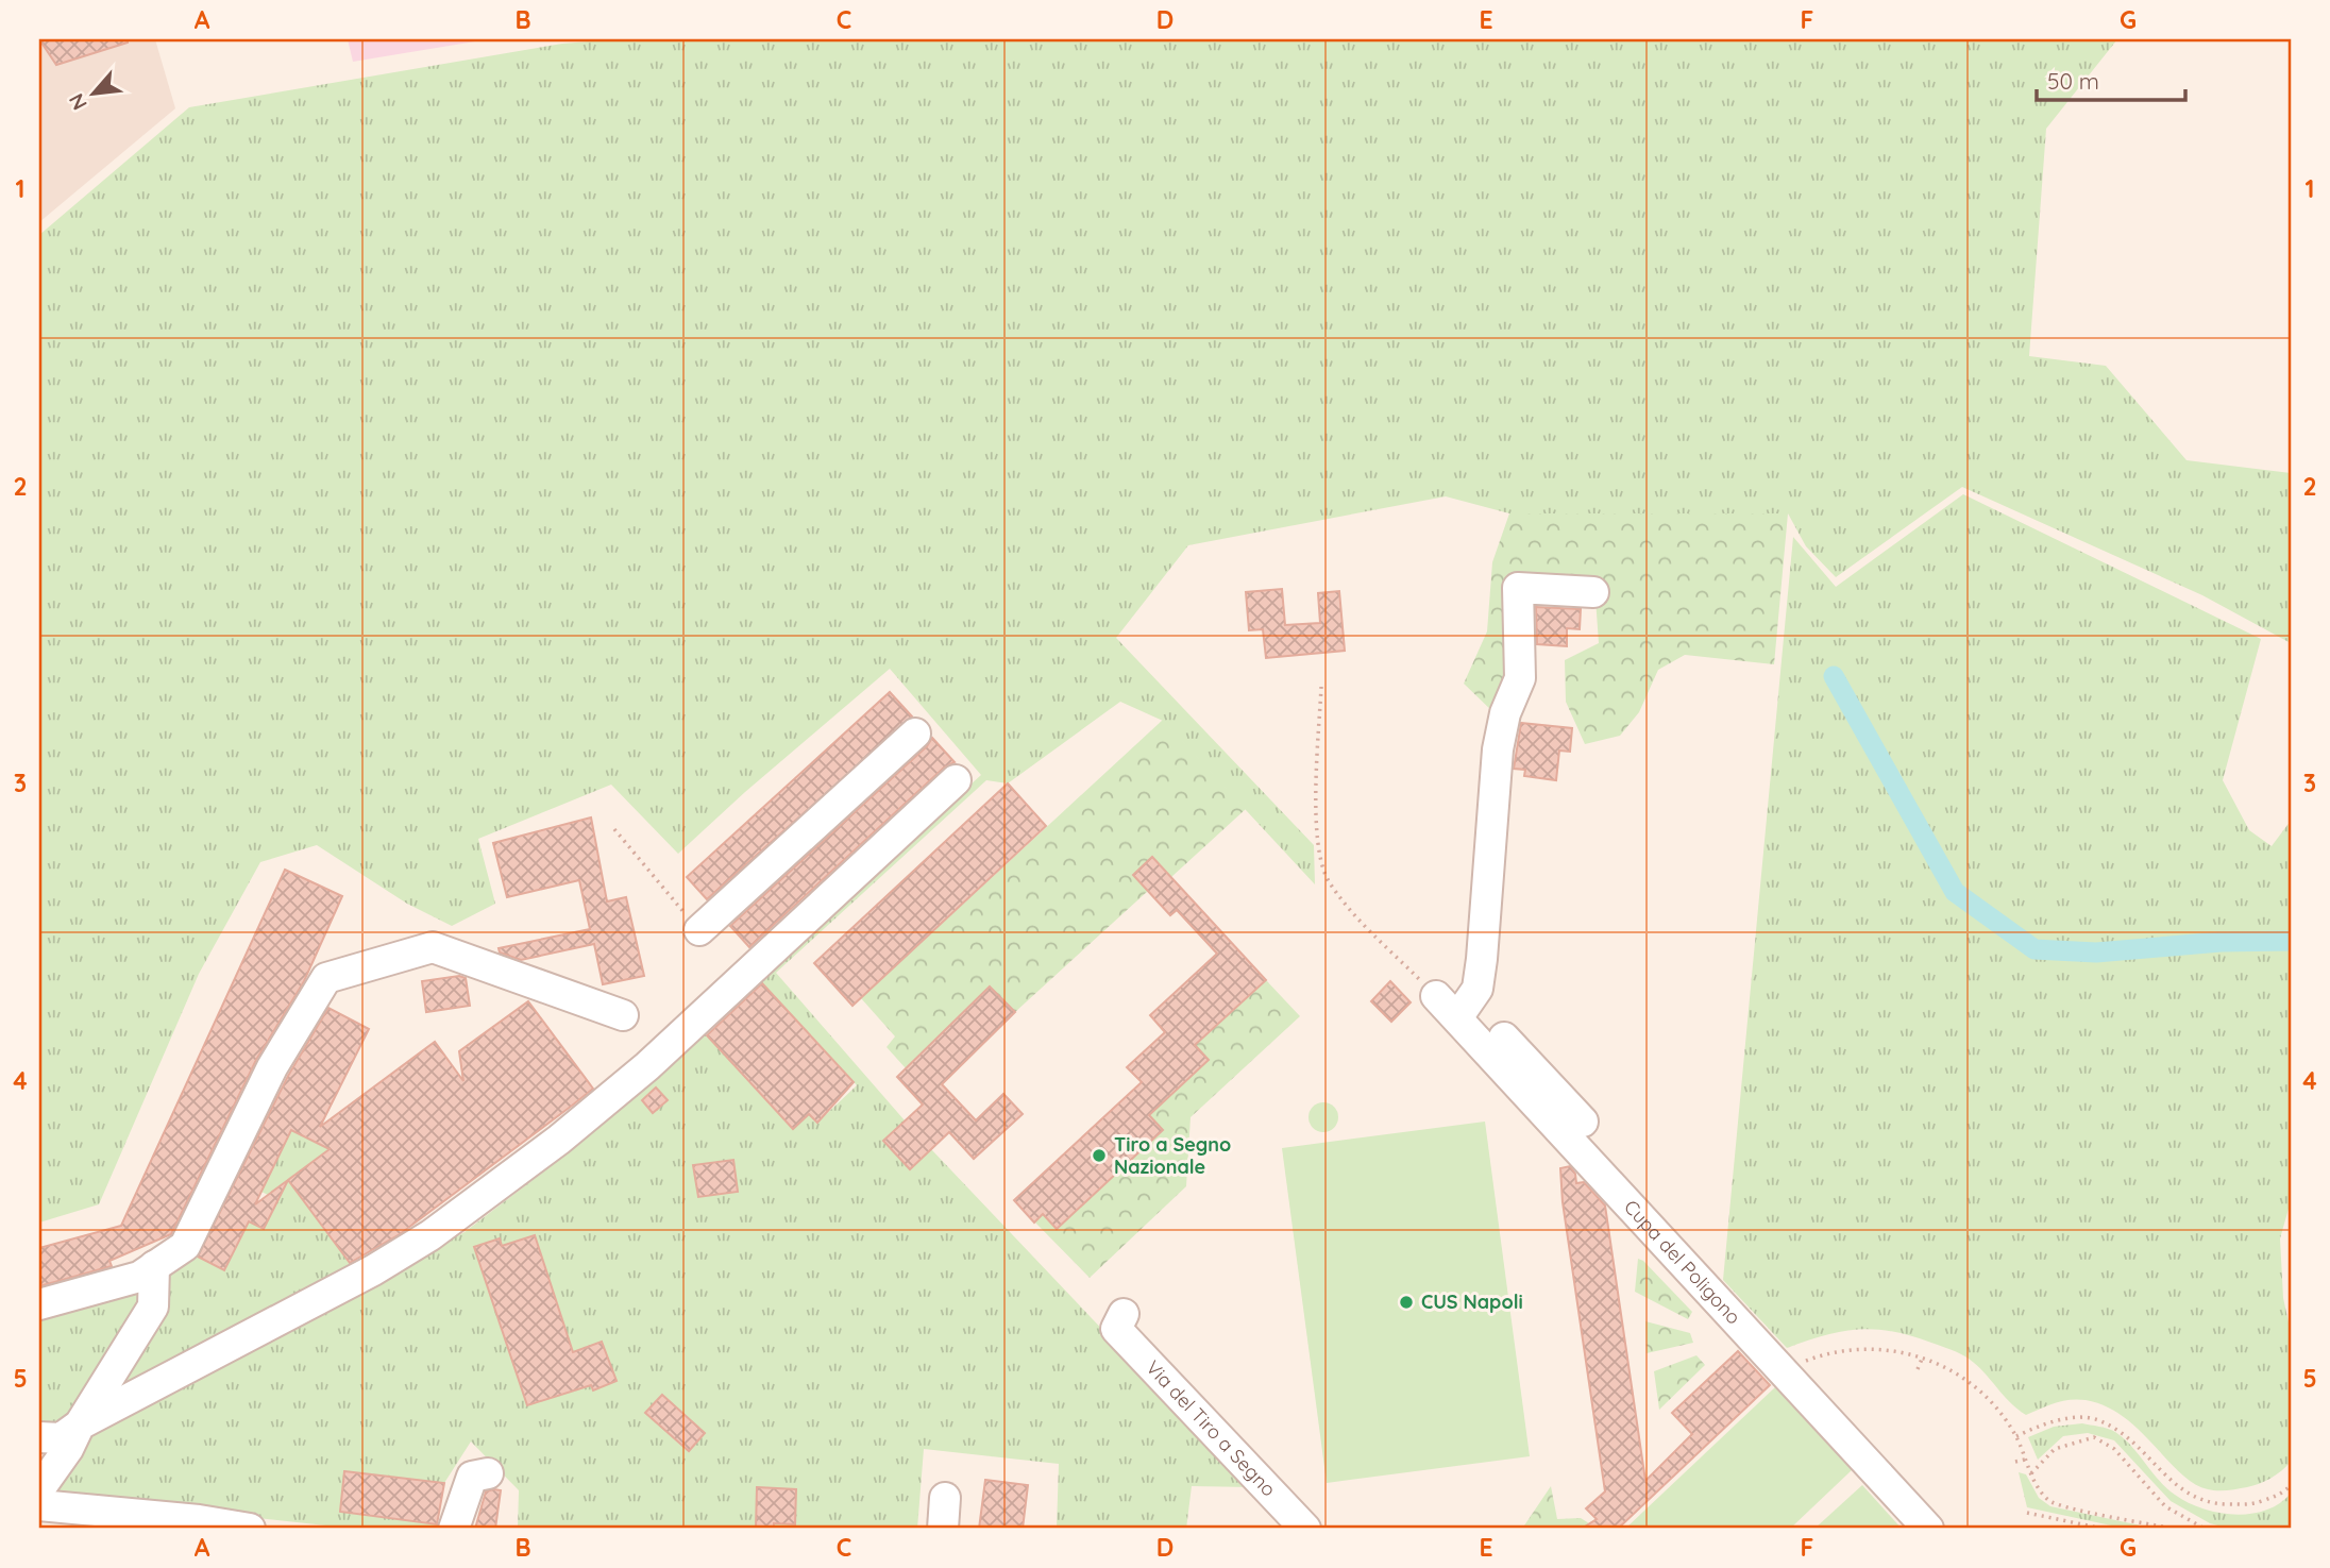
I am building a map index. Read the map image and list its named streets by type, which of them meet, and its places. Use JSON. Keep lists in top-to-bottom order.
{
  "streets": {
    "street": ["Cupa del Poligono", "Via del Tiro a Segno"]
  },
  "places": ["Tiro a Segno Nazionale", "CUS Napoli"],
  "scale_bar": "50 m",
  "north": "bottom left",
  "grid": {
    "columns": [
      "A",
      "B",
      "C",
      "D",
      "E",
      "F",
      "G"
    ],
    "rows": [
      "1",
      "2",
      "3",
      "4",
      "5"
    ]
  }
}
